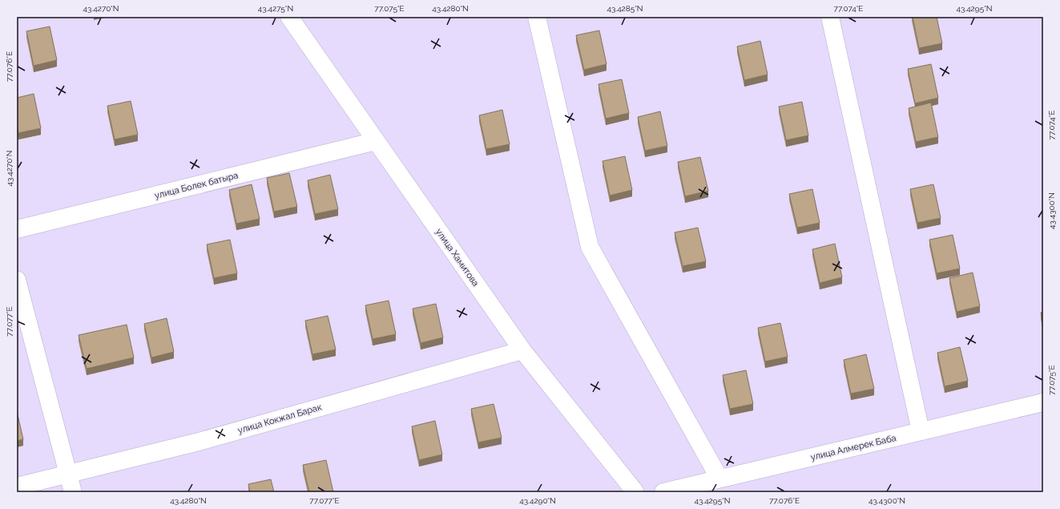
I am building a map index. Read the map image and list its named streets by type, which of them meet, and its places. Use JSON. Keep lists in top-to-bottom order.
{
  "streets": {
    "street": [
      "улица Болек батыра",
      "улица Хамитова",
      "улица Кокжал Барак",
      "улица Алмерек Баба"
    ]
  },
  "crossings": [
    ["улица Болек батыра", "улица Хамитова"],
    ["улица Хамитова", "улица Кокжал Барак"]
  ],
  "coordinates": [
    "43.4270°N",
    "43.4275°N",
    "77.075°E",
    "43.4280°N",
    "43.4285°N",
    "77.074°E",
    "43.4295°N",
    "77.076°E",
    "43.4300°N",
    "77.077°E",
    "43.4290°N"
  ]
}
